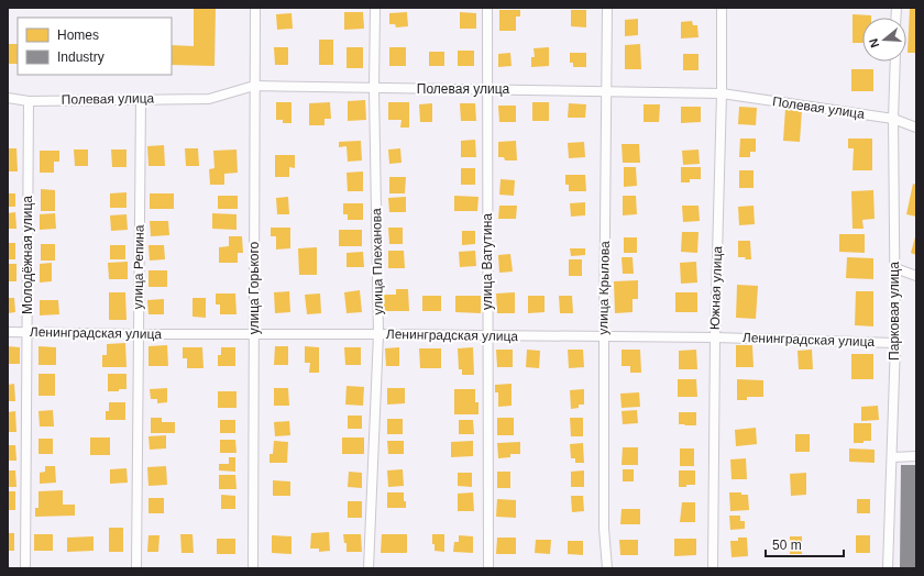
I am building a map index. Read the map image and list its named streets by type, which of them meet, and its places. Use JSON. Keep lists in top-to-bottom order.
{
  "streets": {
    "street": [
      "Полевая улица",
      "Молодёжная улица",
      "улица Плеханова",
      "улица Ватутина",
      "улица Репина",
      "улица Горького",
      "улица Крылова",
      "Южная улица",
      "Парковая улица",
      "Ленинградская улица"
    ]
  },
  "crossings": [
    ["Полевая улица", "Молодёжная улица"],
    ["Полевая улица", "улица Плеханова"],
    ["Полевая улица", "улица Ватутина"],
    ["Полевая улица", "улица Репина"],
    ["Полевая улица", "улица Горького"],
    ["Полевая улица", "улица Крылова"],
    ["Полевая улица", "Южная улица"],
    ["Полевая улица", "Парковая улица"],
    ["Молодёжная улица", "Ленинградская улица"],
    ["улица Плеханова", "Ленинградская улица"],
    ["улица Ватутина", "Ленинградская улица"],
    ["улица Репина", "Ленинградская улица"],
    ["улица Горького", "Ленинградская улица"],
    ["улица Крылова", "Ленинградская улица"],
    ["Южная улица", "Ленинградская улица"],
    ["Парковая улица", "Ленинградская улица"]
  ],
  "legend": ["Homes", "Industry"],
  "scale_bar": "50 m",
  "north": "left"
}
